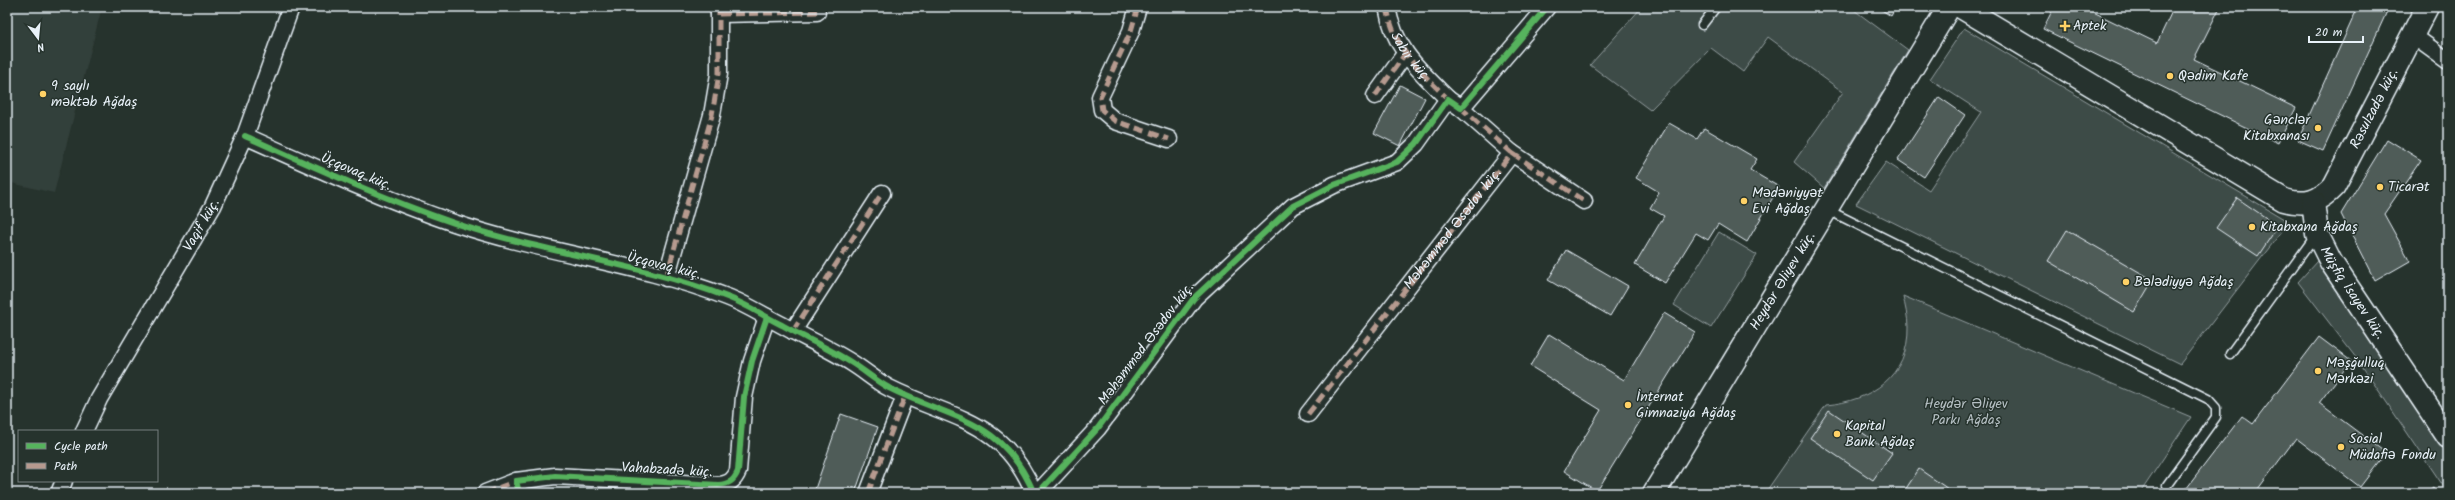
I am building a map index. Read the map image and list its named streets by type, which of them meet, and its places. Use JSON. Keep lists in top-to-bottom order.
{
  "streets": {
    "main road": ["Rəsulzadə küç.", "Heydər Əliyev küç.", "Müşfiq İsayev küç."],
    "street": [
      "Sabir küç.",
      "Üçqovaq küç.",
      "Vaqif küç.",
      "Məhəmməd Əsədov küç.",
      "Vahabzadə küç."
    ]
  },
  "crossings": [
    ["Sabir küç.", "Məhəmməd Əsədov küç."],
    ["Rəsulzadə küç.", "Müşfiq İsayev küç."],
    ["Üçqovaq küç.", "Vaqif küç."],
    ["Üçqovaq küç.", "Vahabzadə küç."]
  ],
  "parks": ["Heydər Əliyev Parkı Ağdaş"],
  "places": {
    "health": ["Aptek"],
    "other": [
      "Qədim Kafe",
      "9 saylı məktəb Ağdaş",
      "Gənclər Kitabxanası",
      "Ticarət",
      "Mədəniyyət Evi Ağdaş",
      "Kitabxana Ağdaş",
      "Bələdiyyə Ağdaş",
      "Məşğulluq Mərkəzi",
      "İnternat Gimnaziya Ağdaş",
      "Kapital Bank Ağdaş",
      "Sosial Müdafiə Fondu"
    ]
  },
  "legend": ["Cycle path", "Path"],
  "scale_bar": "20 m",
  "north": "bottom"
}
